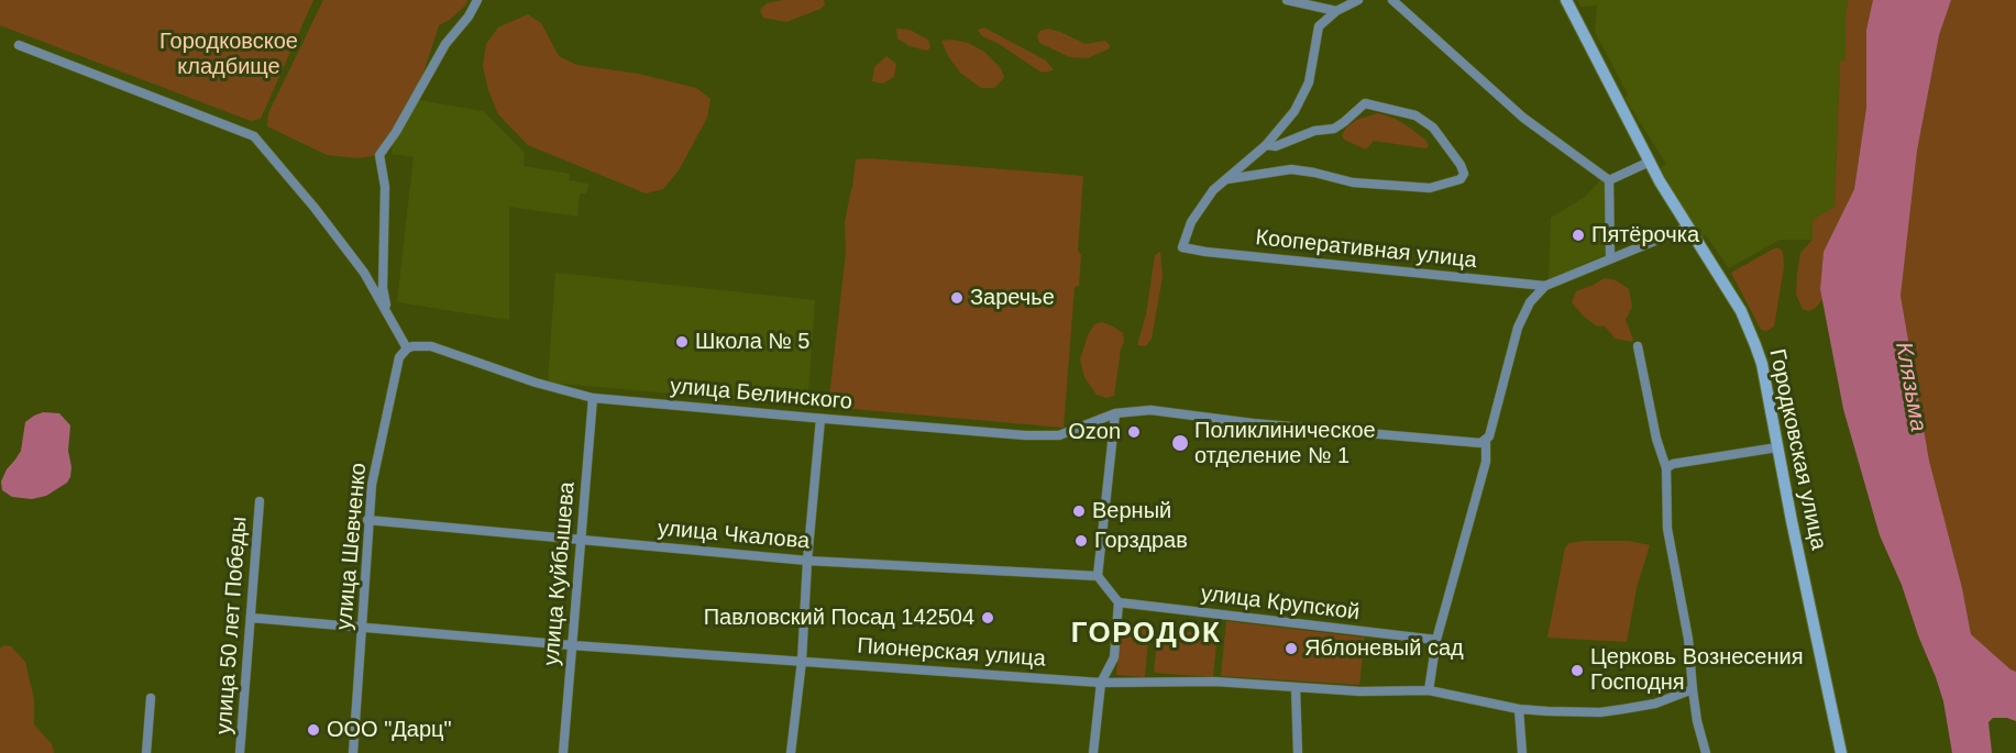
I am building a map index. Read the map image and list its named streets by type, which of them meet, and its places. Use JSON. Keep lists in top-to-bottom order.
{
  "streets": {
    "main road": ["Городковская улица"],
    "street": [
      "Кооперативная улица",
      "улица Белинского",
      "улица Чкалова",
      "улица Шевченко",
      "улица Куйбышева",
      "улица Крупской",
      "улица 50 лет Победы",
      "Пионерская улица"
    ]
  },
  "crossings": [
    ["улица Белинского", "улица Шевченко"],
    ["улица Белинского", "улица Куйбышева"],
    ["улица Чкалова", "улица Шевченко"],
    ["улица Чкалова", "улица Куйбышева"],
    ["улица Шевченко", "Пионерская улица"],
    ["улица Куйбышева", "Пионерская улица"],
    ["улица 50 лет Победы", "Пионерская улица"]
  ],
  "districts": ["ГОРОДОК"],
  "water": ["Клязьма"],
  "parks": ["Городковское кладбище"],
  "places": [
    "Пятёрочка",
    "Заречье",
    "Школа № 5",
    "Ozon",
    "Поликлиническое отделение № 1",
    "Верный",
    "Горздрав",
    "Павловский Посад 142504",
    "Яблоневый сад",
    "Церковь Вознесения Господня",
    "ООО \"Дарц\""
  ]
}
